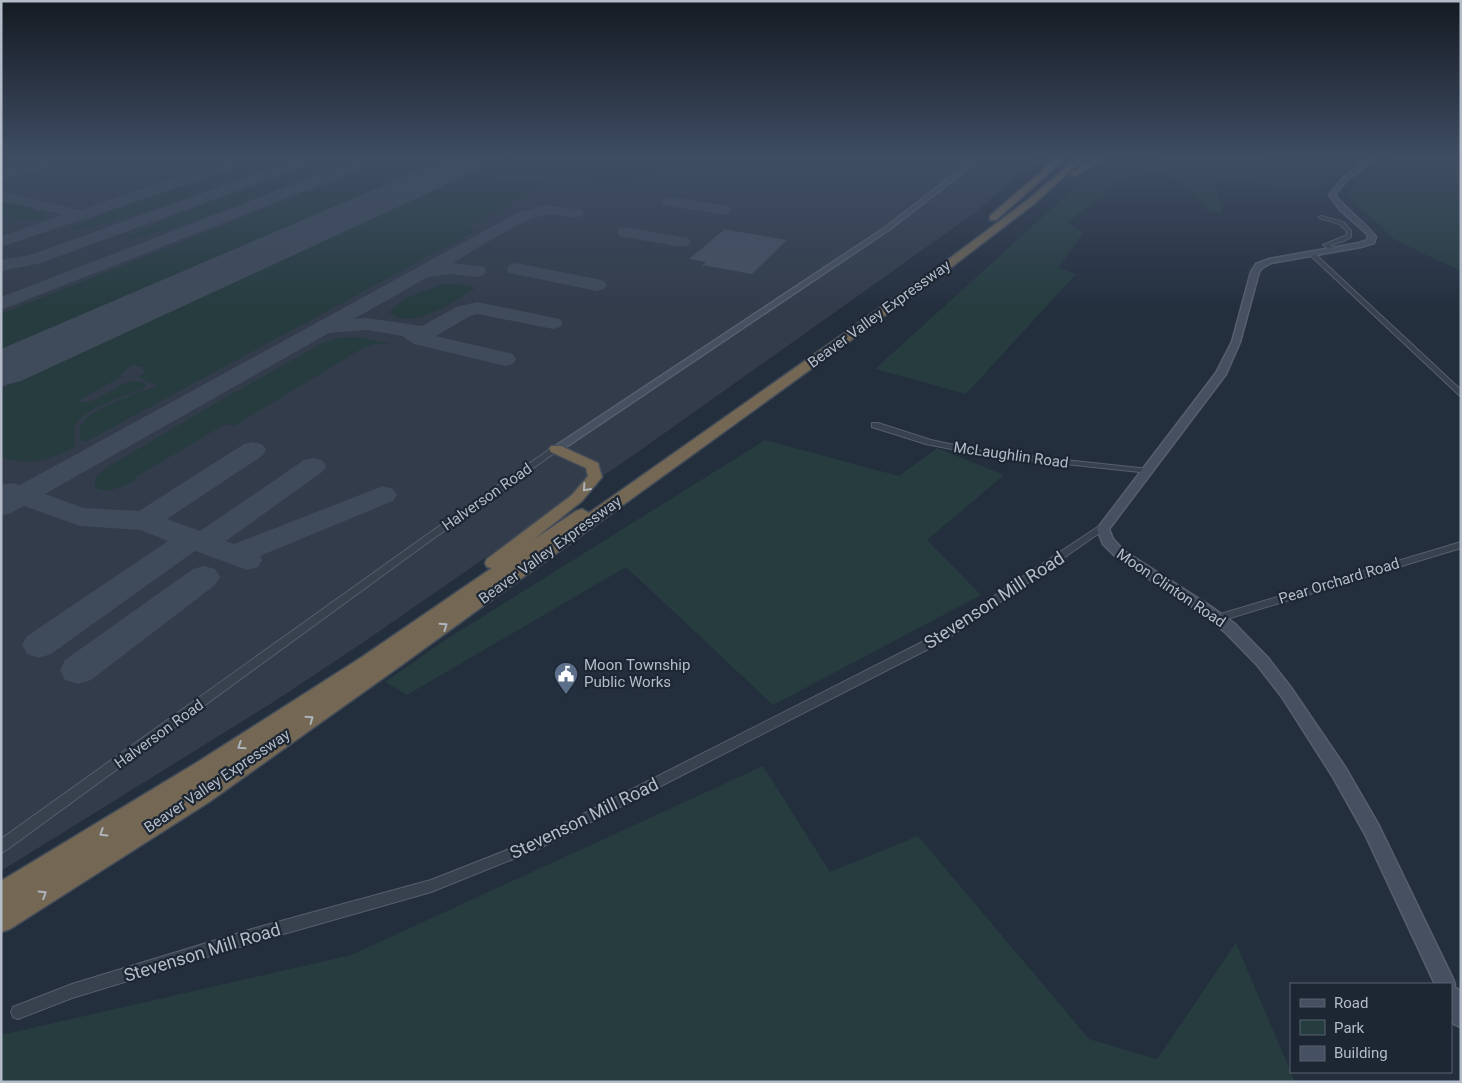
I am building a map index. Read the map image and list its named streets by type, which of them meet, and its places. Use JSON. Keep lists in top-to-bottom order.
{
  "streets": {
    "highway": ["Beaver Valley Expressway"],
    "street": [
      "McLaughlin Road",
      "Halverson Road",
      "Pear Orchard Road",
      "Moon Clinton Road",
      "Stevenson Mill Road"
    ]
  },
  "crossings": [
    ["Pear Orchard Road", "Moon Clinton Road"],
    ["Moon Clinton Road", "Stevenson Mill Road"]
  ],
  "places": {
    "public building": ["Moon Township Public Works"]
  },
  "legend": ["Road", "Park", "Building"]
}
